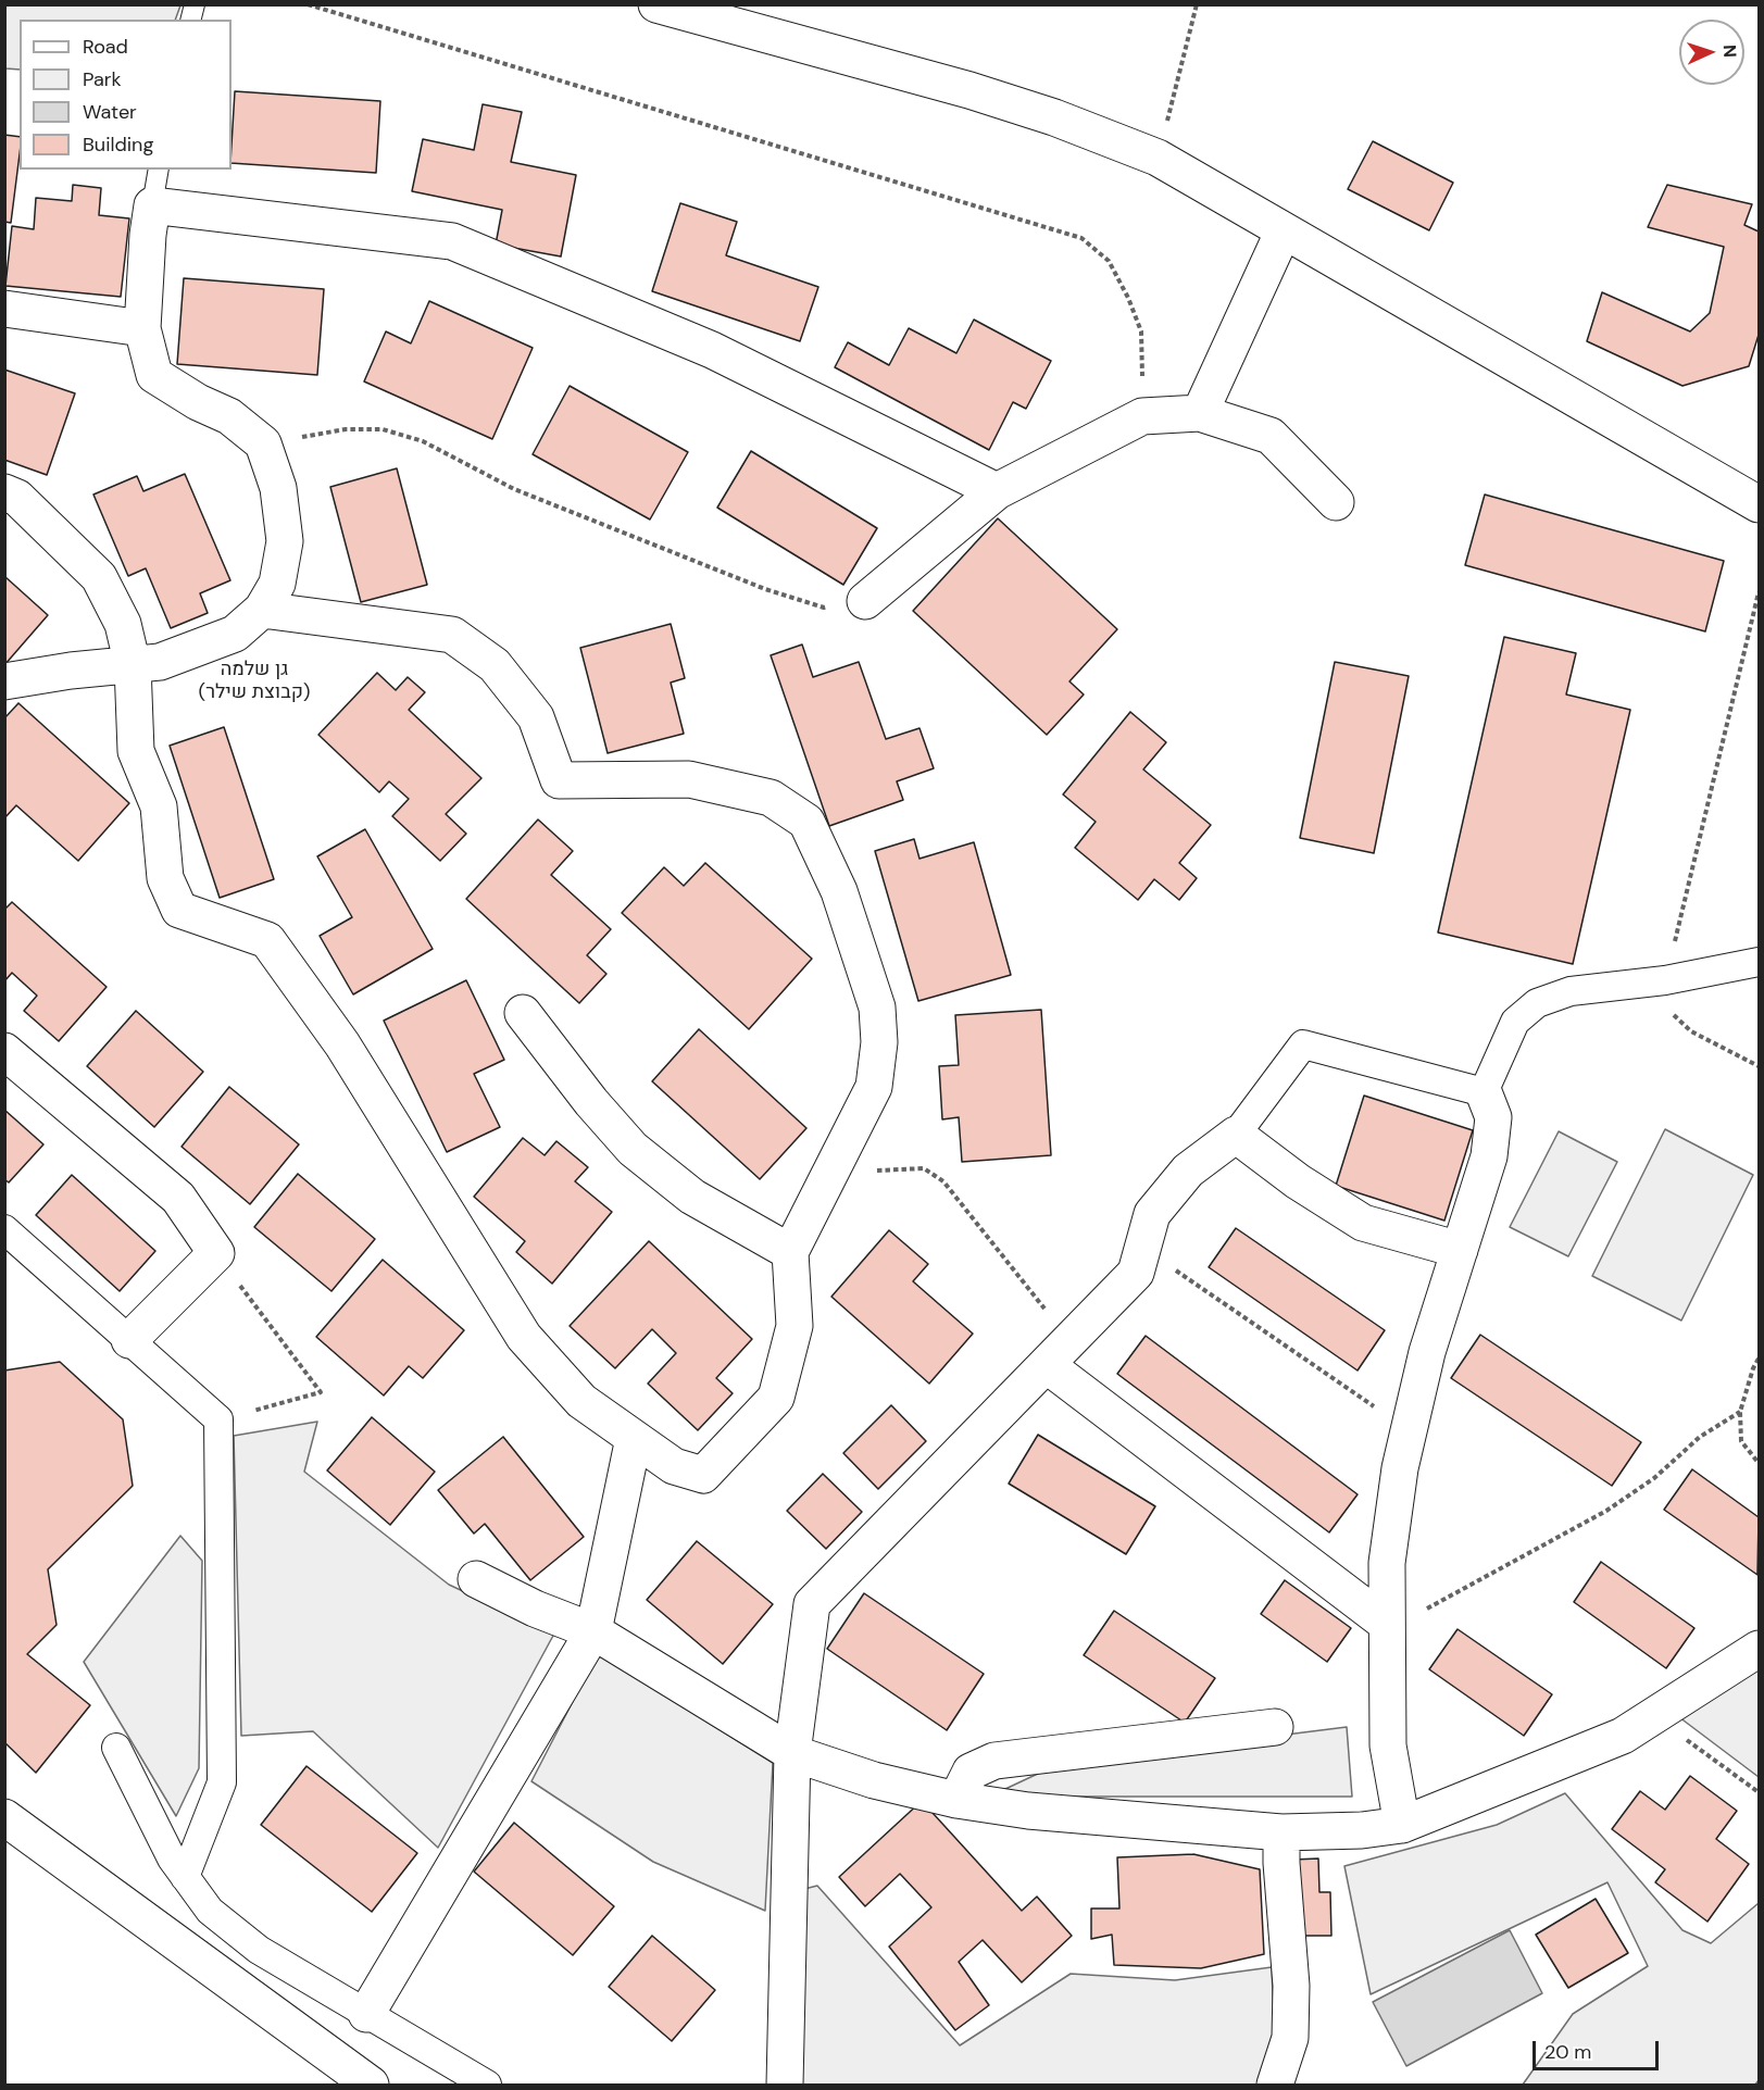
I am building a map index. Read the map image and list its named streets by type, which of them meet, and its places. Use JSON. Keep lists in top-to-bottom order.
{
  "districts": ["גן שלמה (קבוצת שילר)"],
  "legend": [
    "Road",
    "Park",
    "Water",
    "Building"
  ],
  "scale_bar": "20 m",
  "north": "right"
}
